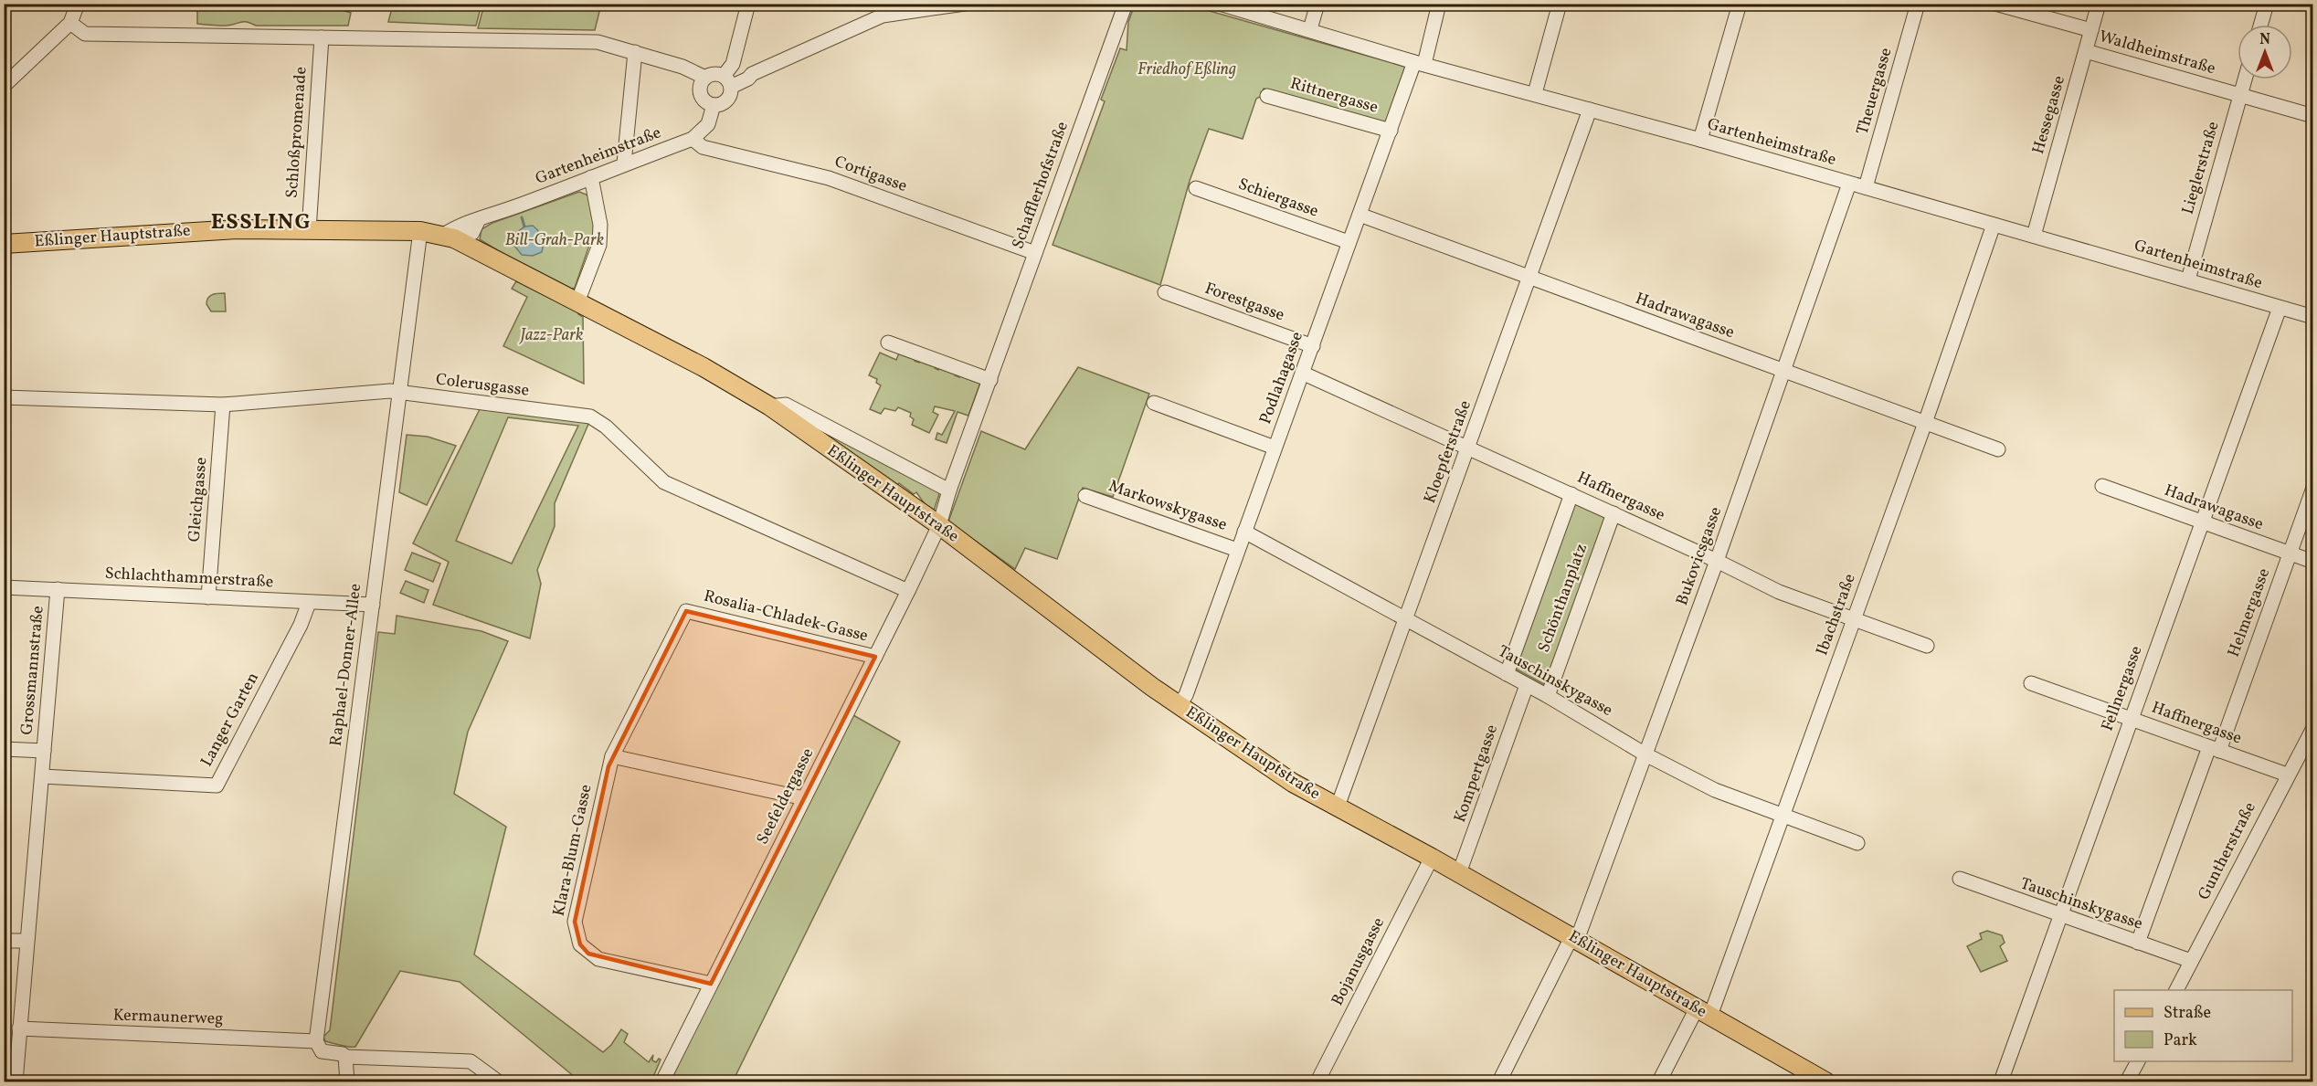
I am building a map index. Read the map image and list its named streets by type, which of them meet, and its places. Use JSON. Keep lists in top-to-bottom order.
{
  "streets": {
    "main road": ["Eßlinger Hauptstraße"],
    "street": [
      "Waldheimstraße",
      "Theuergasse",
      "Rittnergasse",
      "Hessegasse",
      "Schloßpromenade",
      "Gartenheimstraße",
      "Lieglerstraße",
      "Cortigasse",
      "Schafflerhofstraße",
      "Schiergasse",
      "Forestgasse",
      "Hadrawagasse",
      "Podlahagasse",
      "Colerusgasse",
      "Kloepferstraße",
      "Haffnergasse",
      "Gleichgasse",
      "Markowskygasse",
      "Bukovicsgasse",
      "Schlachthammerstraße",
      "Schönthanplatz",
      "Helmergasse",
      "Ibachstraße",
      "Rosalia-Chladek-Gasse",
      "Raphael-Donner-Allee",
      "Grossmannstraße",
      "Tauschinskygasse",
      "Fellnergasse",
      "Langer Garten",
      "Kompertgasse",
      "Seefeldergasse",
      "Klara-Blum-Gasse",
      "Guntherstraße",
      "Bojanusgasse",
      "Kermaunerweg"
    ]
  },
  "crossings": [
    ["Waldheimstraße", "Hessegasse"],
    ["Waldheimstraße", "Lieglerstraße"],
    ["Theuergasse", "Gartenheimstraße"],
    ["Rittnergasse", "Podlahagasse"],
    ["Hessegasse", "Gartenheimstraße"],
    ["Schloßpromenade", "Eßlinger Hauptstraße"],
    ["Gartenheimstraße", "Lieglerstraße"],
    ["Gartenheimstraße", "Cortigasse"],
    ["Gartenheimstraße", "Eßlinger Hauptstraße"],
    ["Gartenheimstraße", "Podlahagasse"],
    ["Gartenheimstraße", "Kloepferstraße"],
    ["Gartenheimstraße", "Bukovicsgasse"],
    ["Gartenheimstraße", "Ibachstraße"],
    ["Gartenheimstraße", "Fellnergasse"],
    ["Cortigasse", "Schafflerhofstraße"],
    ["Schafflerhofstraße", "Eßlinger Hauptstraße"],
    ["Schafflerhofstraße", "Seefeldergasse"],
    ["Schiergasse", "Podlahagasse"],
    ["Eßlinger Hauptstraße", "Podlahagasse"],
    ["Eßlinger Hauptstraße", "Kloepferstraße"],
    ["Eßlinger Hauptstraße", "Bukovicsgasse"],
    ["Eßlinger Hauptstraße", "Ibachstraße"],
    ["Eßlinger Hauptstraße", "Raphael-Donner-Allee"],
    ["Eßlinger Hauptstraße", "Kompertgasse"],
    ["Eßlinger Hauptstraße", "Seefeldergasse"],
    ["Eßlinger Hauptstraße", "Bojanusgasse"],
    ["Forestgasse", "Podlahagasse"],
    ["Hadrawagasse", "Podlahagasse"],
    ["Hadrawagasse", "Kloepferstraße"],
    ["Hadrawagasse", "Bukovicsgasse"],
    ["Hadrawagasse", "Helmergasse"],
    ["Hadrawagasse", "Ibachstraße"],
    ["Hadrawagasse", "Fellnergasse"],
    ["Podlahagasse", "Haffnergasse"],
    ["Podlahagasse", "Markowskygasse"],
    ["Podlahagasse", "Tauschinskygasse"],
    ["Colerusgasse", "Gleichgasse"],
    ["Colerusgasse", "Raphael-Donner-Allee"],
    ["Colerusgasse", "Seefeldergasse"],
    ["Kloepferstraße", "Haffnergasse"],
    ["Kloepferstraße", "Tauschinskygasse"],
    ["Haffnergasse", "Bukovicsgasse"],
    ["Haffnergasse", "Schönthanplatz"],
    ["Haffnergasse", "Helmergasse"],
    ["Haffnergasse", "Ibachstraße"],
    ["Haffnergasse", "Fellnergasse"],
    ["Haffnergasse", "Guntherstraße"],
    ["Gleichgasse", "Schlachthammerstraße"],
    ["Bukovicsgasse", "Tauschinskygasse"],
    ["Schlachthammerstraße", "Raphael-Donner-Allee"],
    ["Schlachthammerstraße", "Grossmannstraße"],
    ["Schlachthammerstraße", "Langer Garten"],
    ["Schönthanplatz", "Tauschinskygasse"],
    ["Helmergasse", "Tauschinskygasse"],
    ["Ibachstraße", "Tauschinskygasse"],
    ["Rosalia-Chladek-Gasse", "Seefeldergasse"],
    ["Rosalia-Chladek-Gasse", "Klara-Blum-Gasse"],
    ["Raphael-Donner-Allee", "Kermaunerweg"],
    ["Grossmannstraße", "Langer Garten"],
    ["Grossmannstraße", "Kermaunerweg"],
    ["Tauschinskygasse", "Fellnergasse"],
    ["Tauschinskygasse", "Kompertgasse"],
    ["Tauschinskygasse", "Guntherstraße"],
    ["Seefeldergasse", "Klara-Blum-Gasse"]
  ],
  "districts": ["ESSLING"],
  "parks": ["Friedhof Eßling", "Bill-Grah-Park", "Jazz-Park"],
  "legend": ["Straße", "Park"],
  "north": "top"
}
